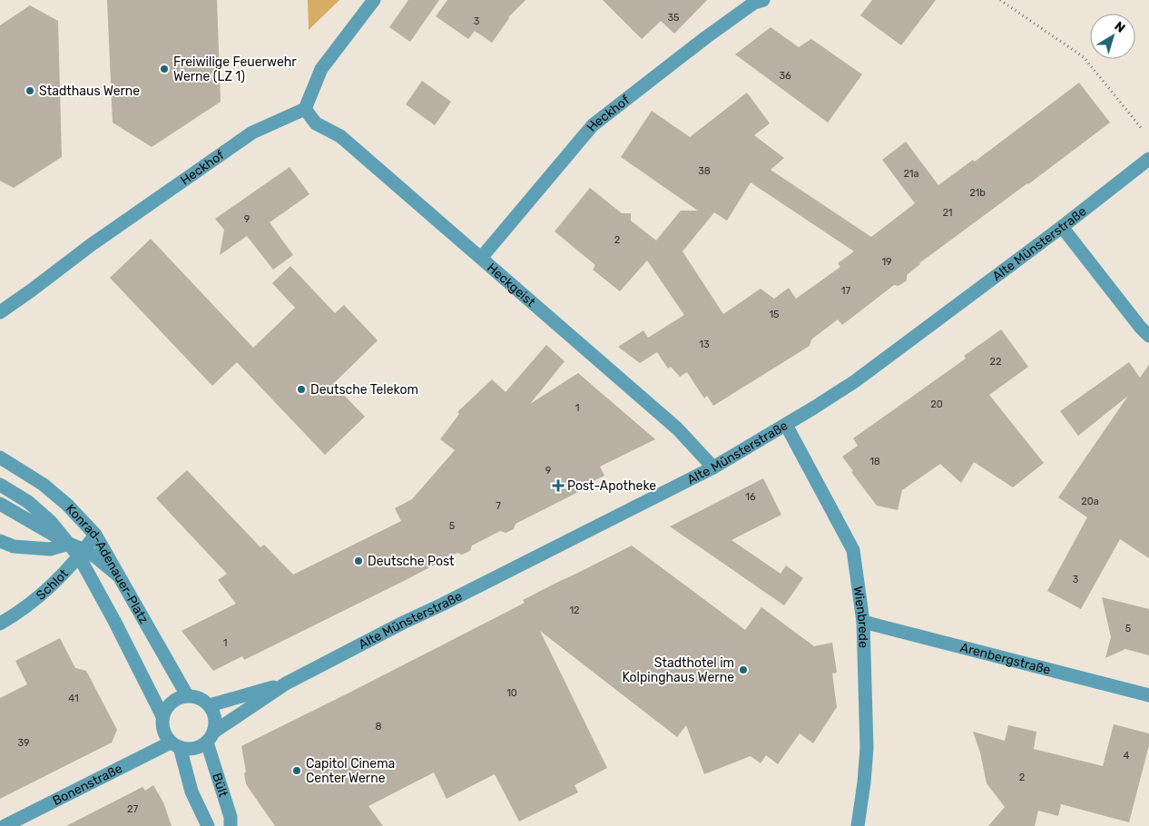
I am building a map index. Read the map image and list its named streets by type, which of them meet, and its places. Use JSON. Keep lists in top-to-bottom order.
{
  "streets": {
    "street": [
      "Heckhof",
      "Alte Münsterstraße",
      "Heckgeist",
      "Konrad-Adenauer-Platz",
      "Schlot",
      "Wienbrede",
      "Arenbergstraße",
      "Bült",
      "Bonenstraße"
    ]
  },
  "crossings": [
    ["Heckhof", "Heckgeist"],
    ["Alte Münsterstraße", "Heckgeist"],
    ["Alte Münsterstraße", "Konrad-Adenauer-Platz"],
    ["Alte Münsterstraße", "Wienbrede"],
    ["Alte Münsterstraße", "Bült"],
    ["Alte Münsterstraße", "Bonenstraße"],
    ["Konrad-Adenauer-Platz", "Schlot"],
    ["Konrad-Adenauer-Platz", "Bült"],
    ["Konrad-Adenauer-Platz", "Bonenstraße"],
    ["Wienbrede", "Arenbergstraße"],
    ["Bült", "Bonenstraße"]
  ],
  "places": {
    "other": [
      "Freiwilige Feuerwehr Werne (LZ 1)",
      "Stadthaus Werne",
      "Deutsche Telekom",
      "Deutsche Post",
      "Stadthotel im Kolpinghaus Werne",
      "Capitol Cinema Center Werne"
    ],
    "health": ["Post-Apotheke"]
  },
  "house_numbers": [
    "35",
    "3",
    "36",
    "38",
    "21a",
    "21b",
    "21",
    "9",
    "2",
    "19",
    "17",
    "15",
    "13",
    "22",
    "20",
    "1",
    "18",
    "9",
    "16",
    "20a",
    "7",
    "5",
    "3",
    "12",
    "5",
    "1",
    "10",
    "41",
    "8",
    "39",
    "4",
    "2",
    "27"
  ],
  "north": "top right"
}
